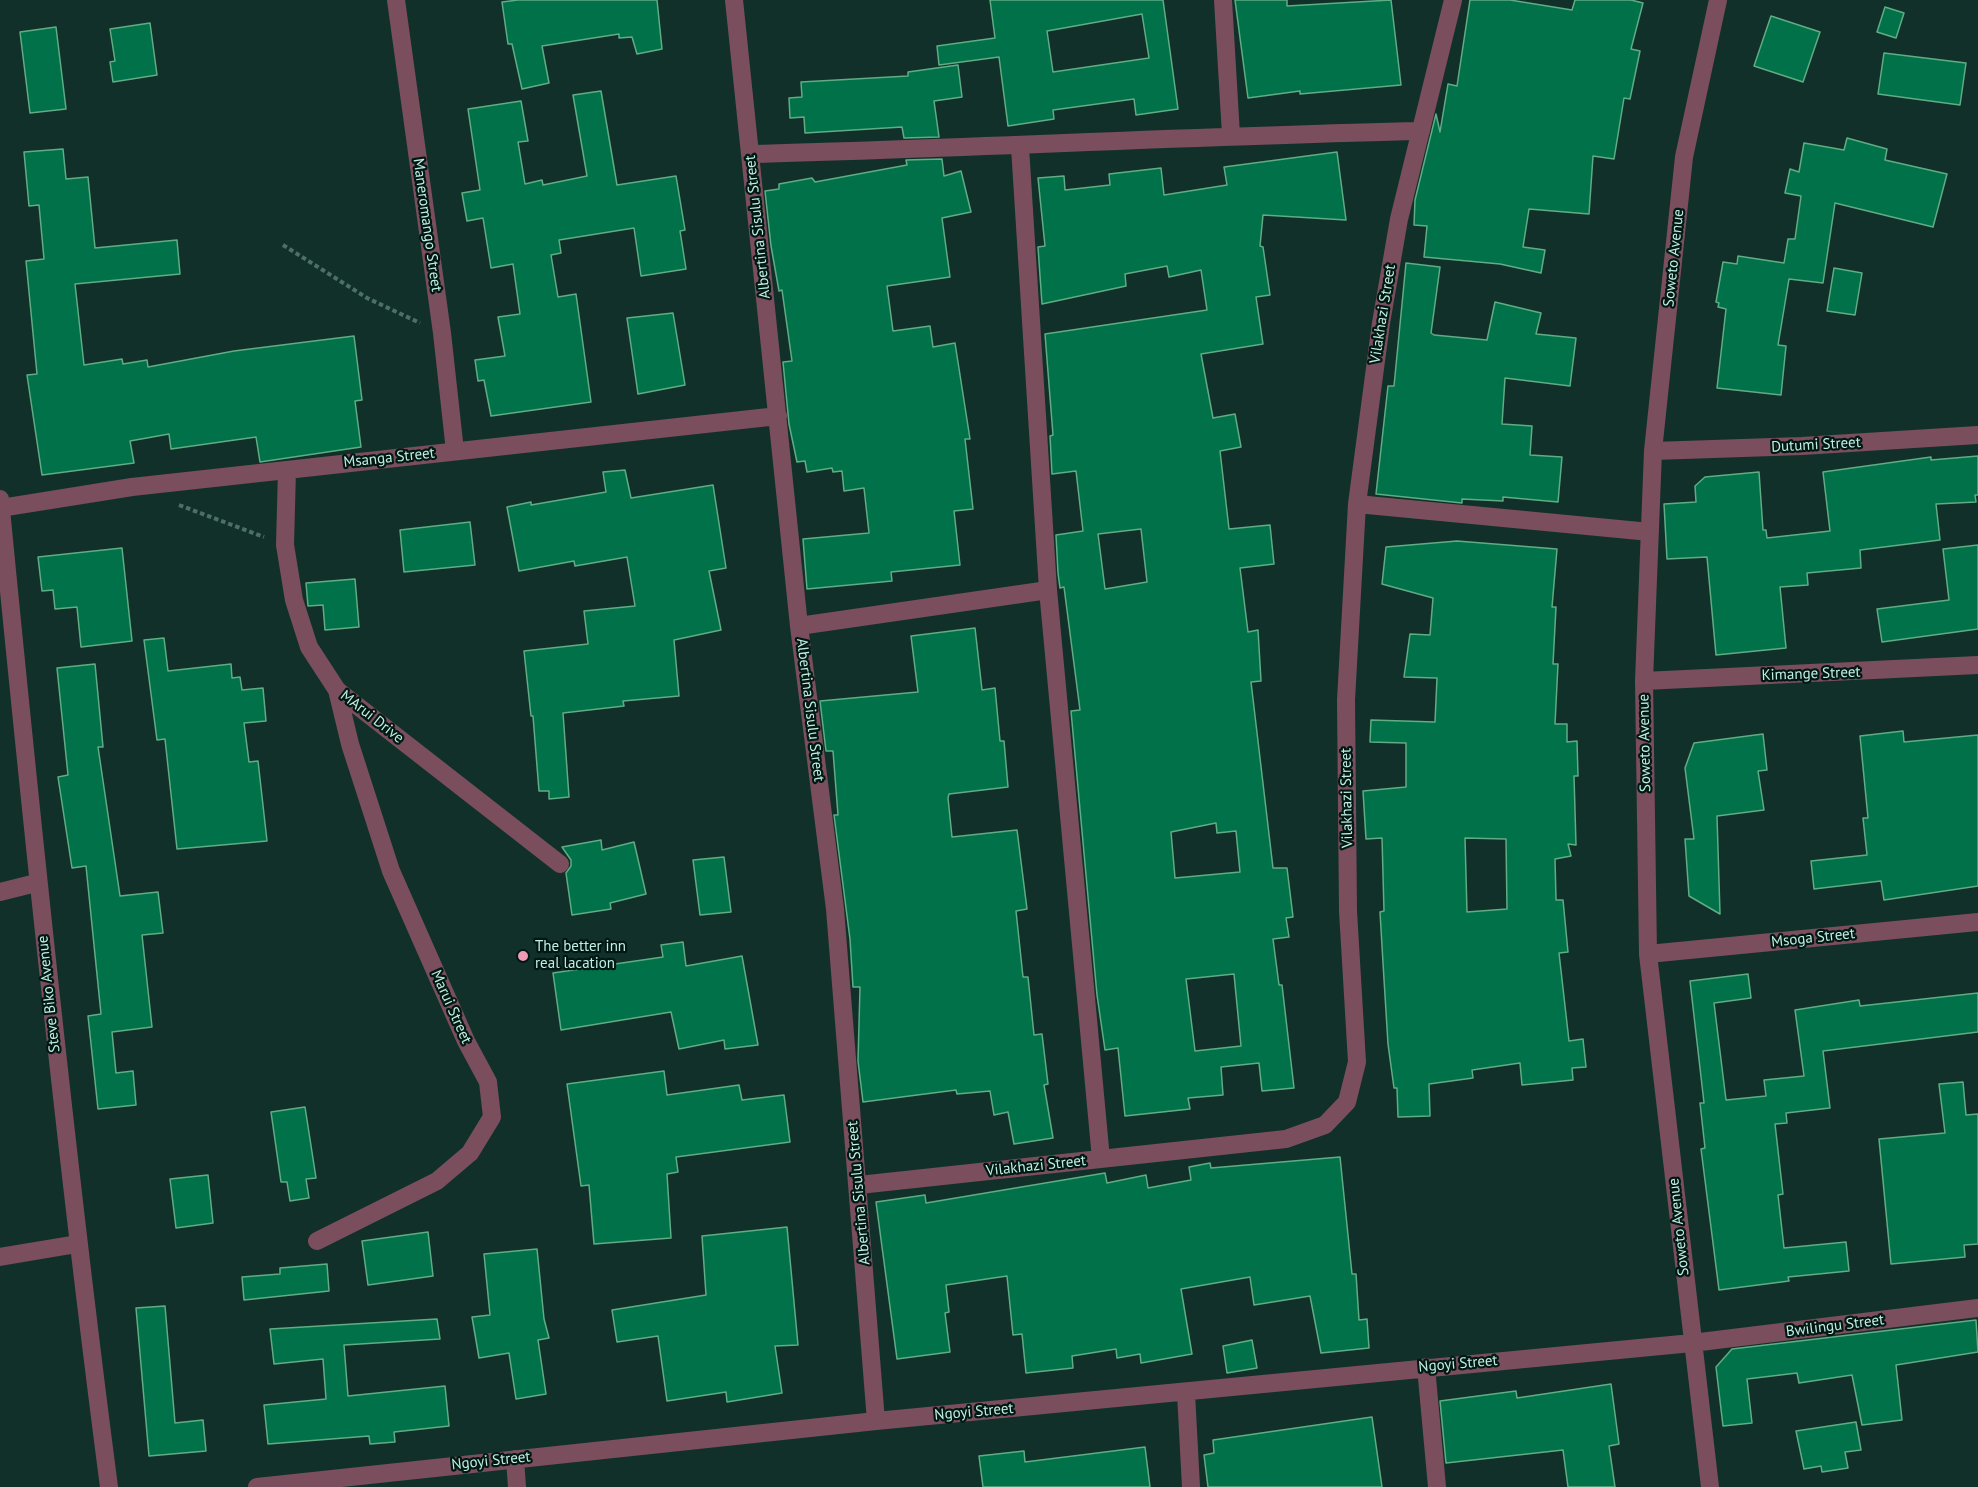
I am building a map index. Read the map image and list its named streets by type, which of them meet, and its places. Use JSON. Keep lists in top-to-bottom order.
{
  "streets": {
    "street": [
      "Maneromango Street",
      "Albertina Sisulu Street",
      "Soweto Avenue",
      "Vilakhazi Street",
      "Dutumi Street",
      "Msanga Street",
      "Kimange Street",
      "MArui Drive",
      "Msoga Street",
      "Steve Biko Avenue",
      "Marui Street",
      "Bwilingu Street",
      "Ngoyi Street"
    ]
  },
  "crossings": [
    ["Maneromango Street", "Msanga Street"],
    ["Albertina Sisulu Street", "Vilakhazi Street"],
    ["Albertina Sisulu Street", "Msanga Street"],
    ["Albertina Sisulu Street", "Ngoyi Street"],
    ["Soweto Avenue", "Dutumi Street"],
    ["Soweto Avenue", "Kimange Street"],
    ["Soweto Avenue", "Msoga Street"],
    ["Soweto Avenue", "Bwilingu Street"],
    ["Soweto Avenue", "Ngoyi Street"],
    ["Msanga Street", "MArui Drive"],
    ["Msanga Street", "Steve Biko Avenue"],
    ["MArui Drive", "Marui Street"],
    ["Bwilingu Street", "Ngoyi Street"]
  ],
  "places": ["The better inn real lacation"]
}
